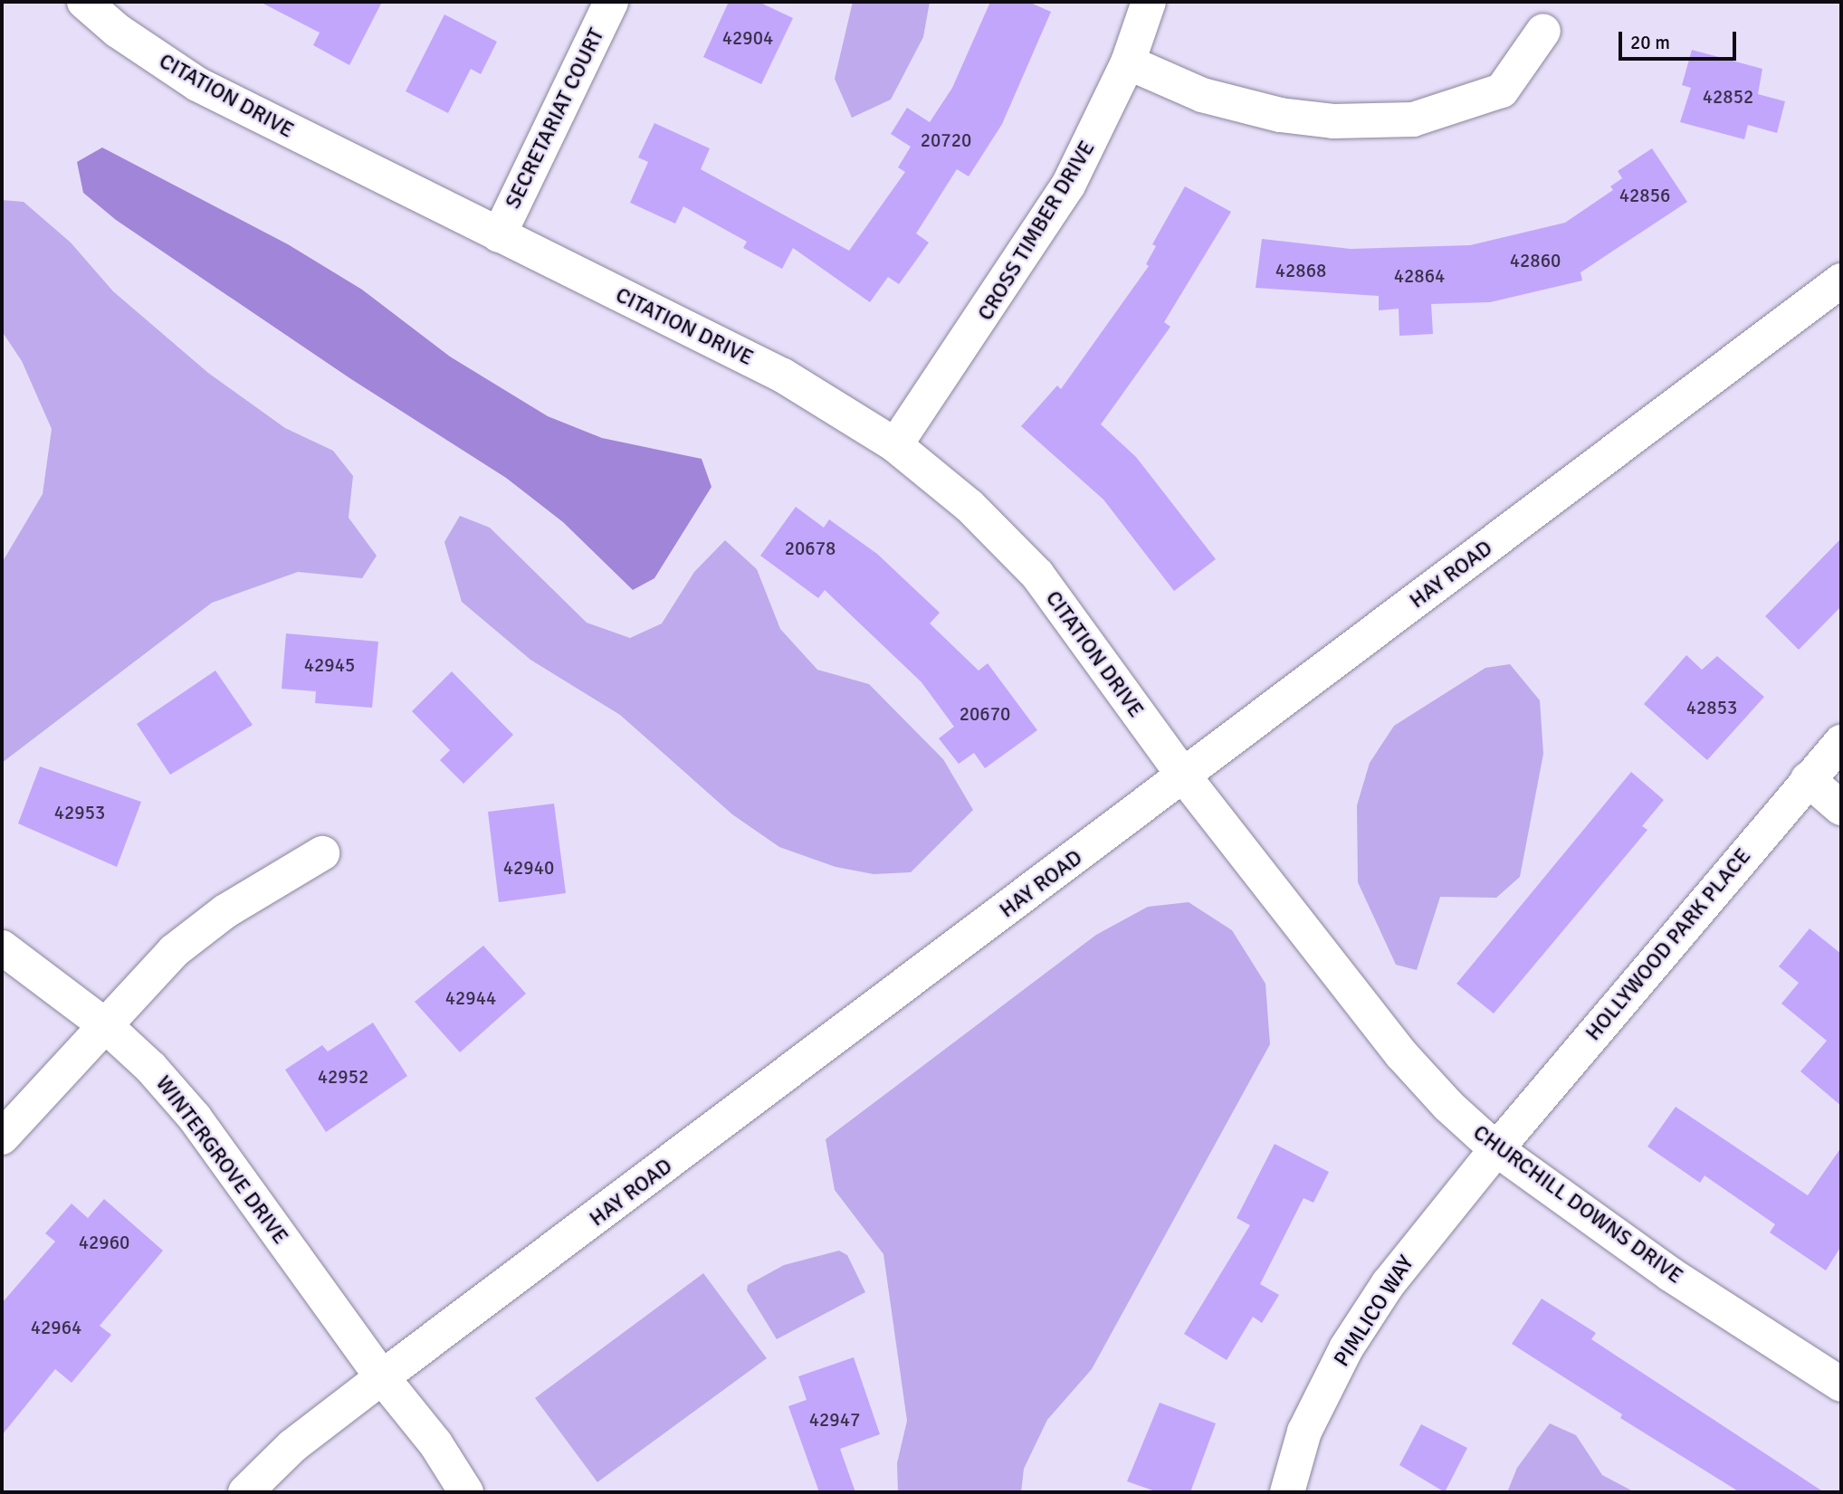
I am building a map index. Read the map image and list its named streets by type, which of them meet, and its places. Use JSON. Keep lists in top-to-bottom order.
{
  "streets": {
    "street": [
      "CITATION DRIVE",
      "SECRETARIAT COURT",
      "CROSS TIMBER DRIVE",
      "HAY ROAD",
      "HOLLYWOOD PARK PLACE",
      "WINTERGROVE DRIVE",
      "CHURCHILL DOWNS DRIVE",
      "PIMLICO WAY"
    ]
  },
  "crossings": [
    ["CITATION DRIVE", "SECRETARIAT COURT"],
    ["CITATION DRIVE", "CROSS TIMBER DRIVE"],
    ["CITATION DRIVE", "HAY ROAD"],
    ["CITATION DRIVE", "CHURCHILL DOWNS DRIVE"],
    ["HAY ROAD", "WINTERGROVE DRIVE"],
    ["HAY ROAD", "CHURCHILL DOWNS DRIVE"],
    ["HOLLYWOOD PARK PLACE", "CHURCHILL DOWNS DRIVE"],
    ["HOLLYWOOD PARK PLACE", "PIMLICO WAY"],
    ["CHURCHILL DOWNS DRIVE", "PIMLICO WAY"]
  ],
  "house_numbers": [
    "42904",
    "42852",
    "20720",
    "42856",
    "42860",
    "42868",
    "42864",
    "20678",
    "42945",
    "42853",
    "20670",
    "42953",
    "42940",
    "42944",
    "42952",
    "42960",
    "42964",
    "42947"
  ],
  "scale_bar": "20 m"
}
